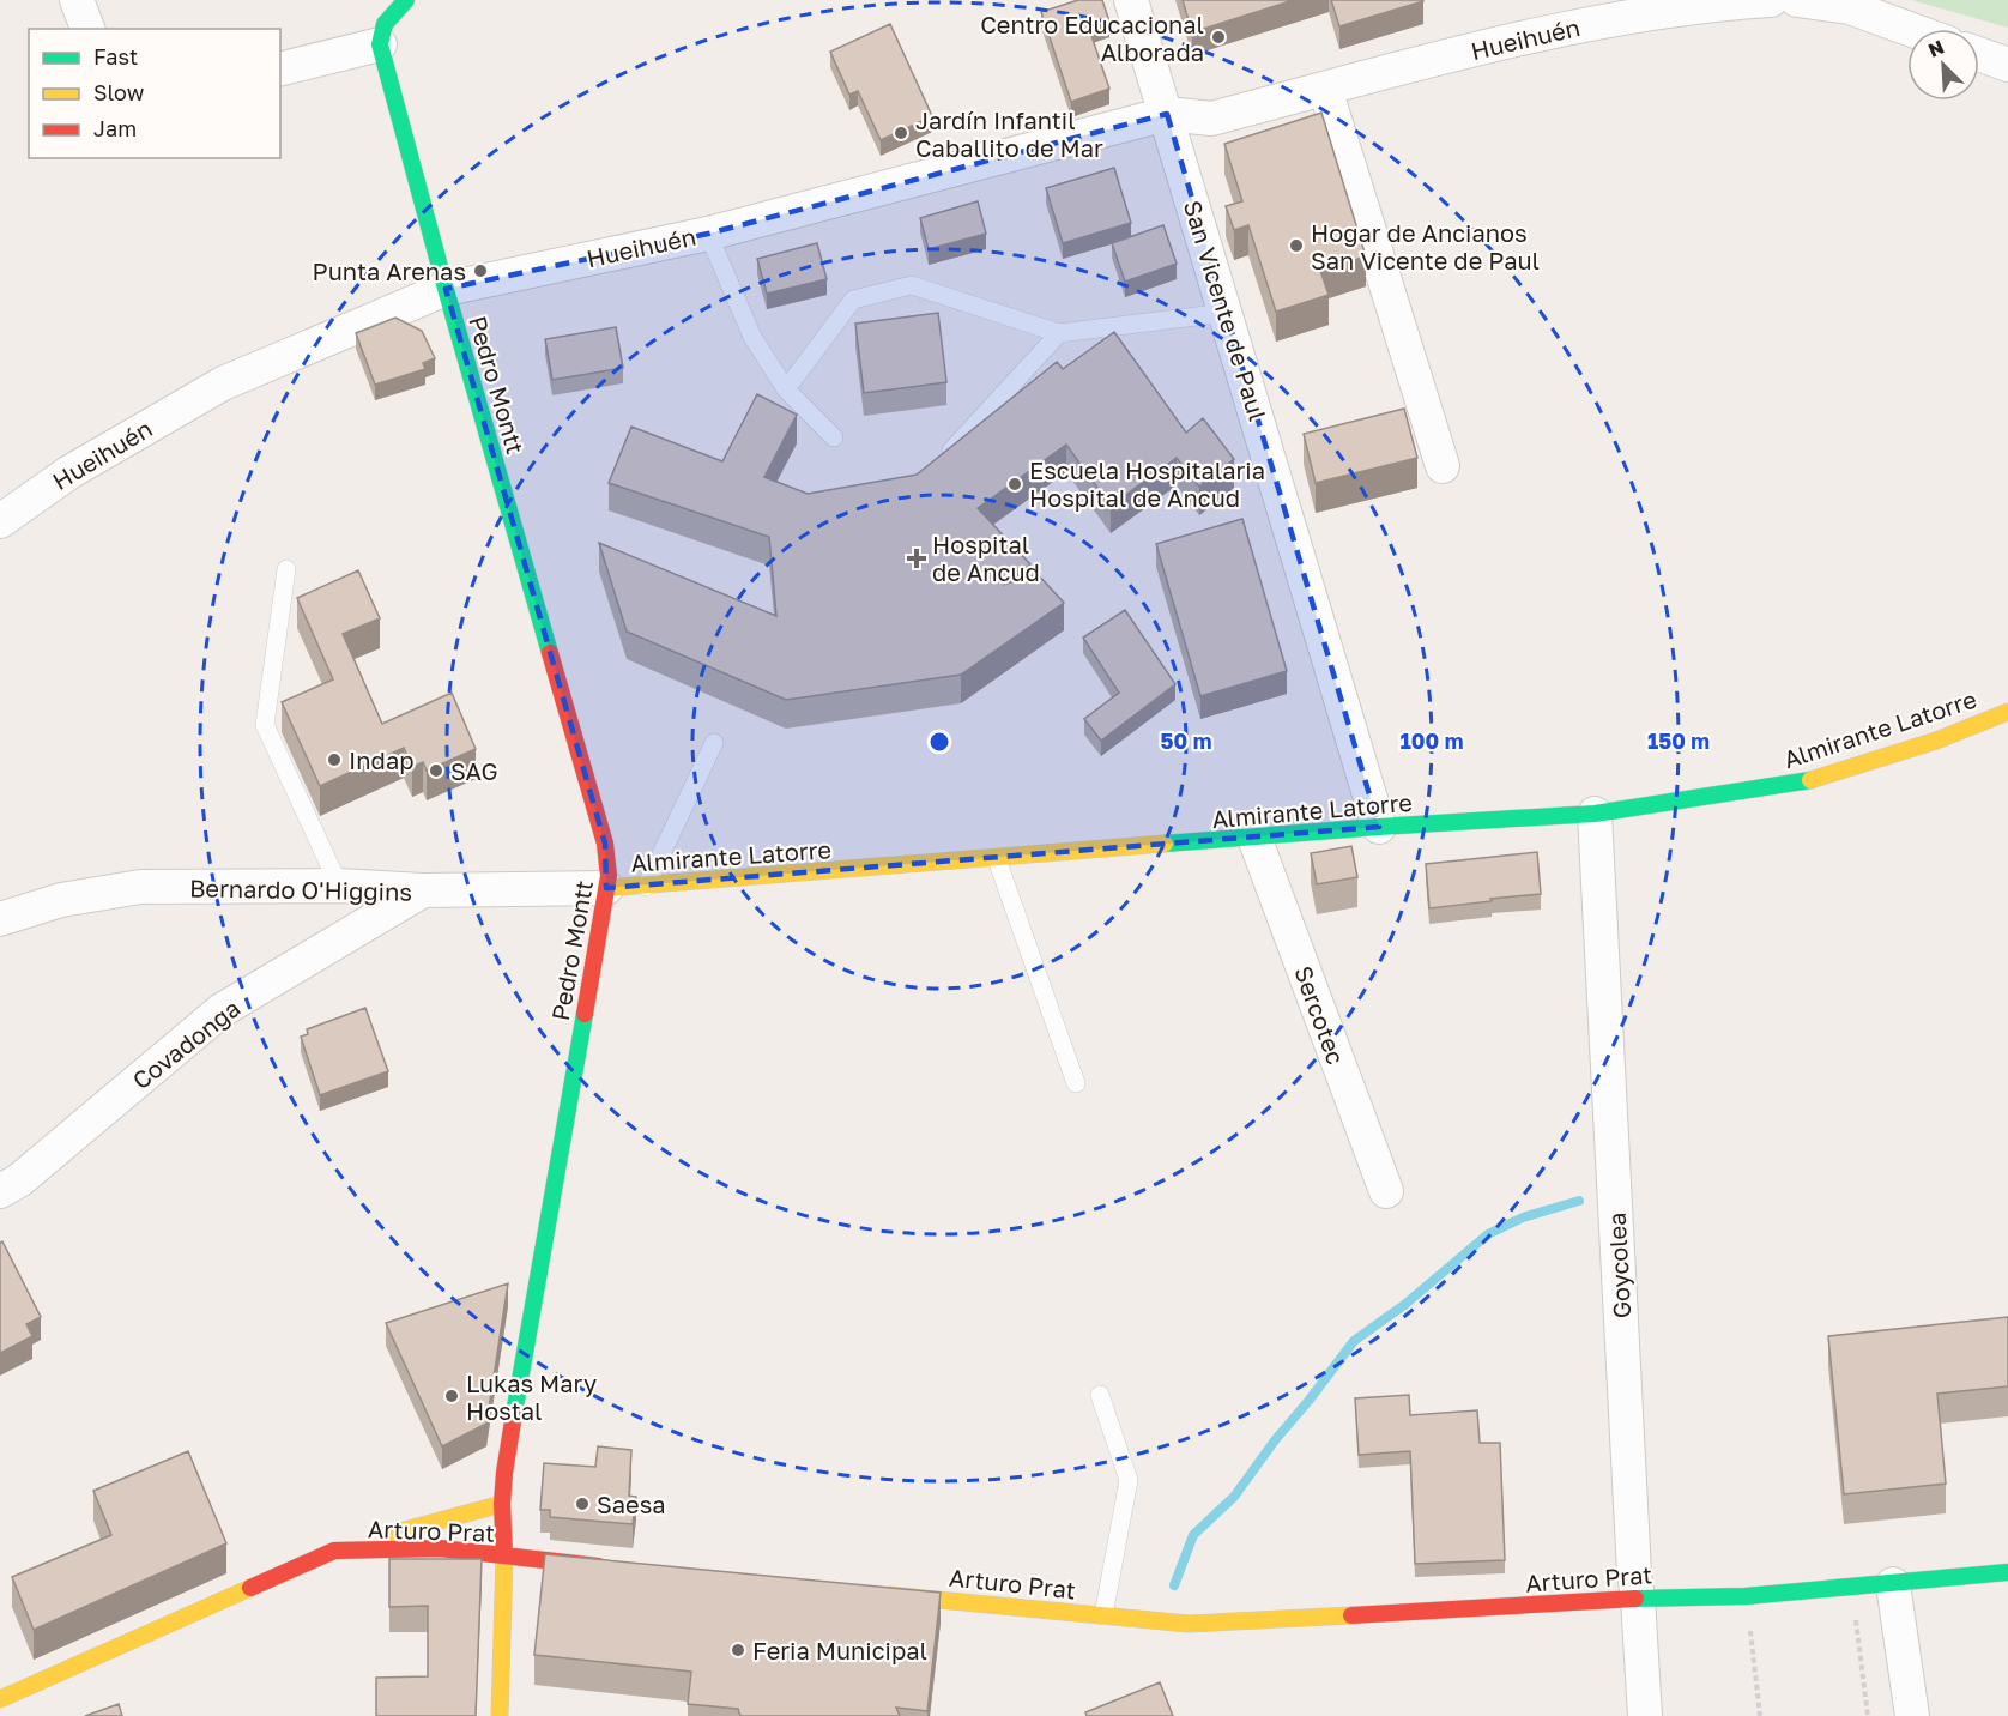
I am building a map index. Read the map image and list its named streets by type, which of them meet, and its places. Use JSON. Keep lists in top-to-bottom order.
{
  "streets": {
    "main road": ["Pedro Montt", "Almirante Latorre", "Arturo Prat"],
    "street": [
      "Hueihuén",
      "San Vicente de Paul",
      "Bernardo O'Higgins",
      "Sercotec",
      "Covadonga",
      "Goycolea"
    ]
  },
  "crossings": [
    ["Hueihuén", "San Vicente de Paul"],
    ["Hueihuén", "Pedro Montt"],
    ["San Vicente de Paul", "Almirante Latorre"],
    ["Pedro Montt", "Almirante Latorre"],
    ["Pedro Montt", "Bernardo O'Higgins"],
    ["Pedro Montt", "Arturo Prat"],
    ["Almirante Latorre", "Bernardo O'Higgins"],
    ["Almirante Latorre", "Sercotec"],
    ["Almirante Latorre", "Goycolea"],
    ["Bernardo O'Higgins", "Covadonga"],
    ["Goycolea", "Arturo Prat"]
  ],
  "places": {
    "other": [
      "Centro Educacional Alborada",
      "Jardín Infantil Caballito de Mar",
      "Hogar de Ancianos San Vicente de Paul",
      "Punta Arenas",
      "Escuela Hospitalaria Hospital de Ancud",
      "Indap",
      "SAG",
      "Lukas Mary Hostal",
      "Saesa",
      "Feria Municipal"
    ],
    "health": ["Hospital de Ancud"]
  },
  "legend": ["Fast", "Slow", "Jam"],
  "north": "top left",
  "rings": ["50 m", "100 m", "150 m"]
}
